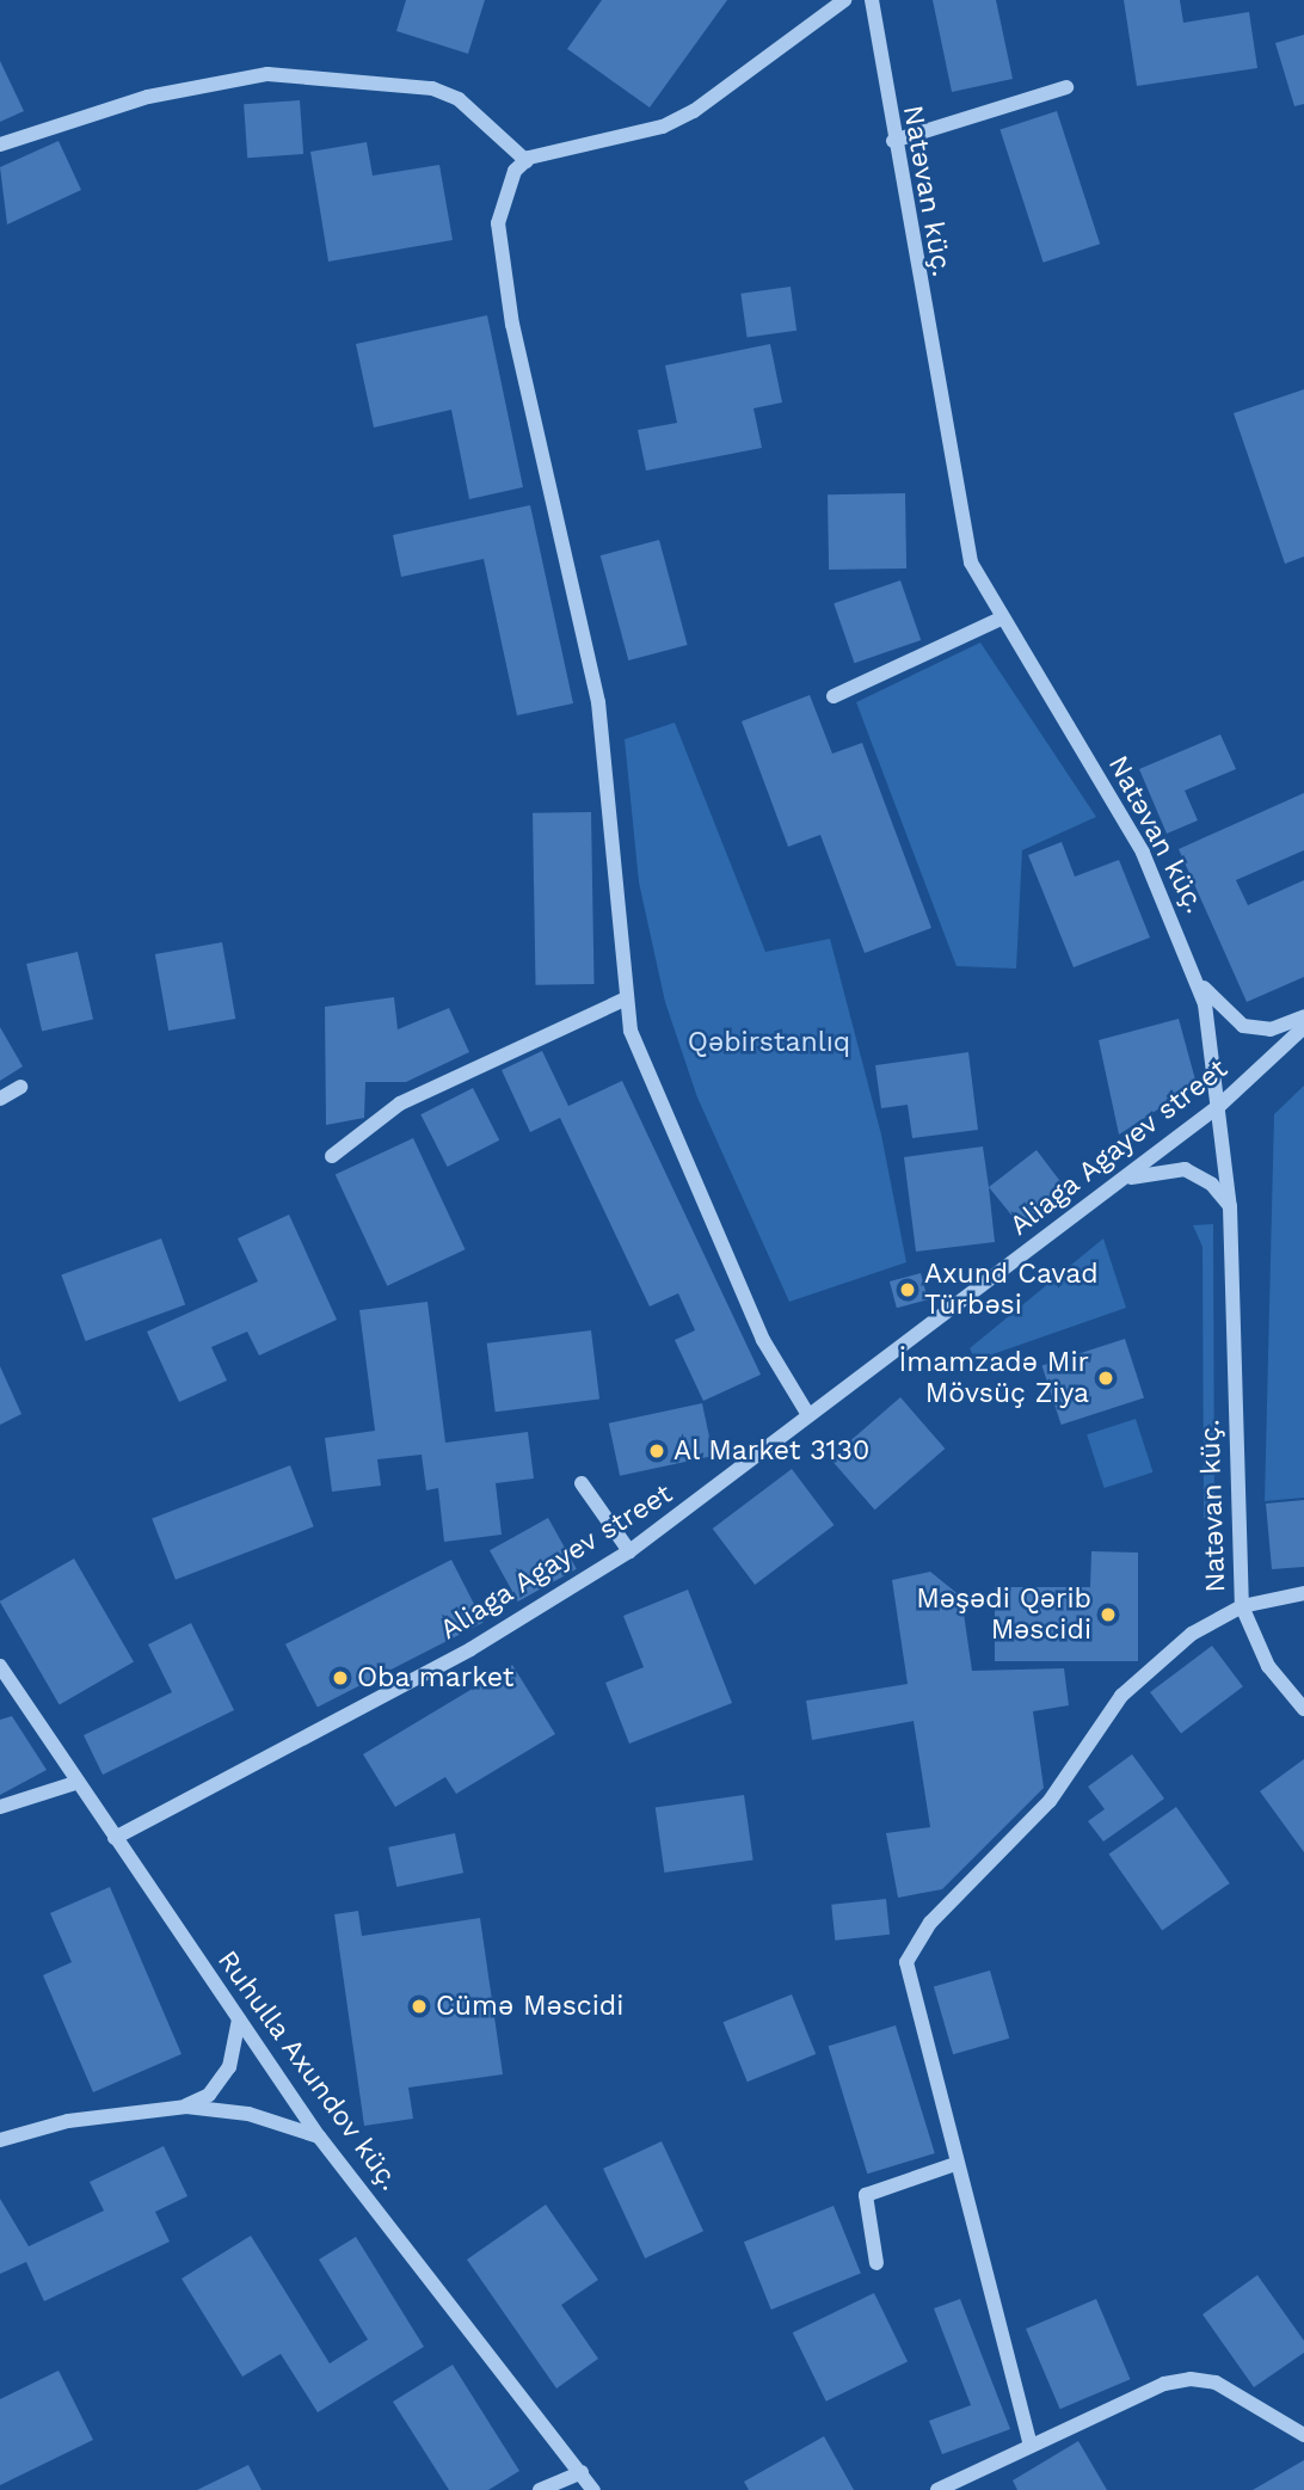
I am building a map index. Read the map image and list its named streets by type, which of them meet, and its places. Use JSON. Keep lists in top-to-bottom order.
{
  "streets": {
    "street": ["Natəvan küç.", "Aliaga Agayev street", "Ruhulla Axundov küç."]
  },
  "crossings": [
    ["Natəvan küç.", "Aliaga Agayev street"],
    ["Aliaga Agayev street", "Ruhulla Axundov küç."]
  ],
  "parks": ["Qəbirstanlıq"],
  "places": [
    "Axund Cavad Türbəsi",
    "İmamzadə Mir Mövsüç Ziya",
    "Al Market 3130",
    "Məşədi Qərib Məscidi",
    "Oba market",
    "Cümə Məscidi"
  ]
}
